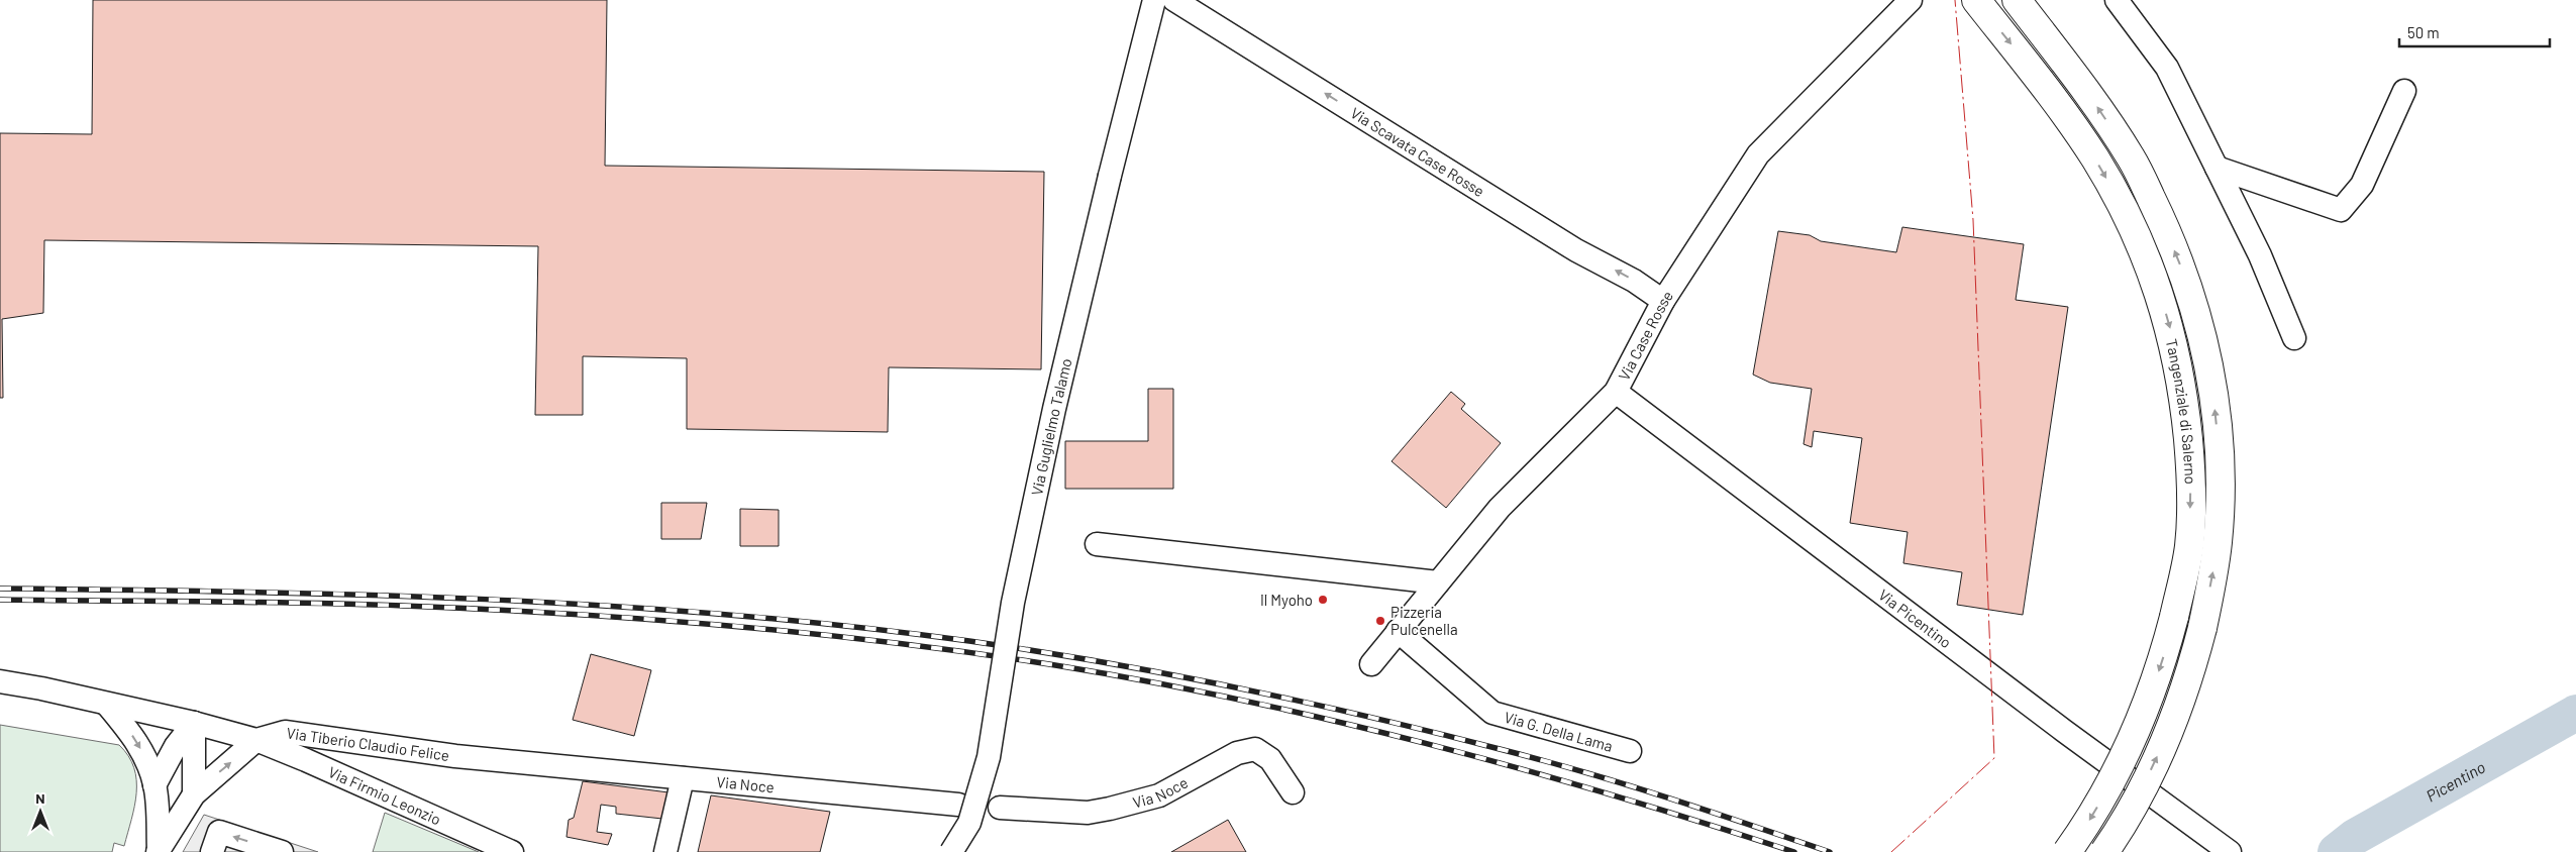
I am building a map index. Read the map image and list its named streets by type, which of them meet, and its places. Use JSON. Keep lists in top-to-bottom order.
{
  "streets": {
    "highway": ["Tangenziale di Salerno"],
    "street": [
      "Via Scavata Case Rosse",
      "Via Case Rosse",
      "Via Guglielmo Talamo",
      "Via Picentino",
      "Via G. Della Lama",
      "Via Tiberio Claudio Felice",
      "Via Noce",
      "Via Firmio Leonzio"
    ]
  },
  "crossings": [
    ["Via Scavata Case Rosse", "Via Case Rosse"],
    ["Via Case Rosse", "Via Picentino"],
    ["Via Case Rosse", "Via G. Della Lama"],
    ["Via Tiberio Claudio Felice", "Via Noce"],
    ["Via Tiberio Claudio Felice", "Via Firmio Leonzio"]
  ],
  "one_way": ["Via Scavata Case Rosse"],
  "water": ["Picentino"],
  "places": ["Il Myoho", "Pizzeria Pulcenella"],
  "scale_bar": "50 m",
  "north": "top"
}
